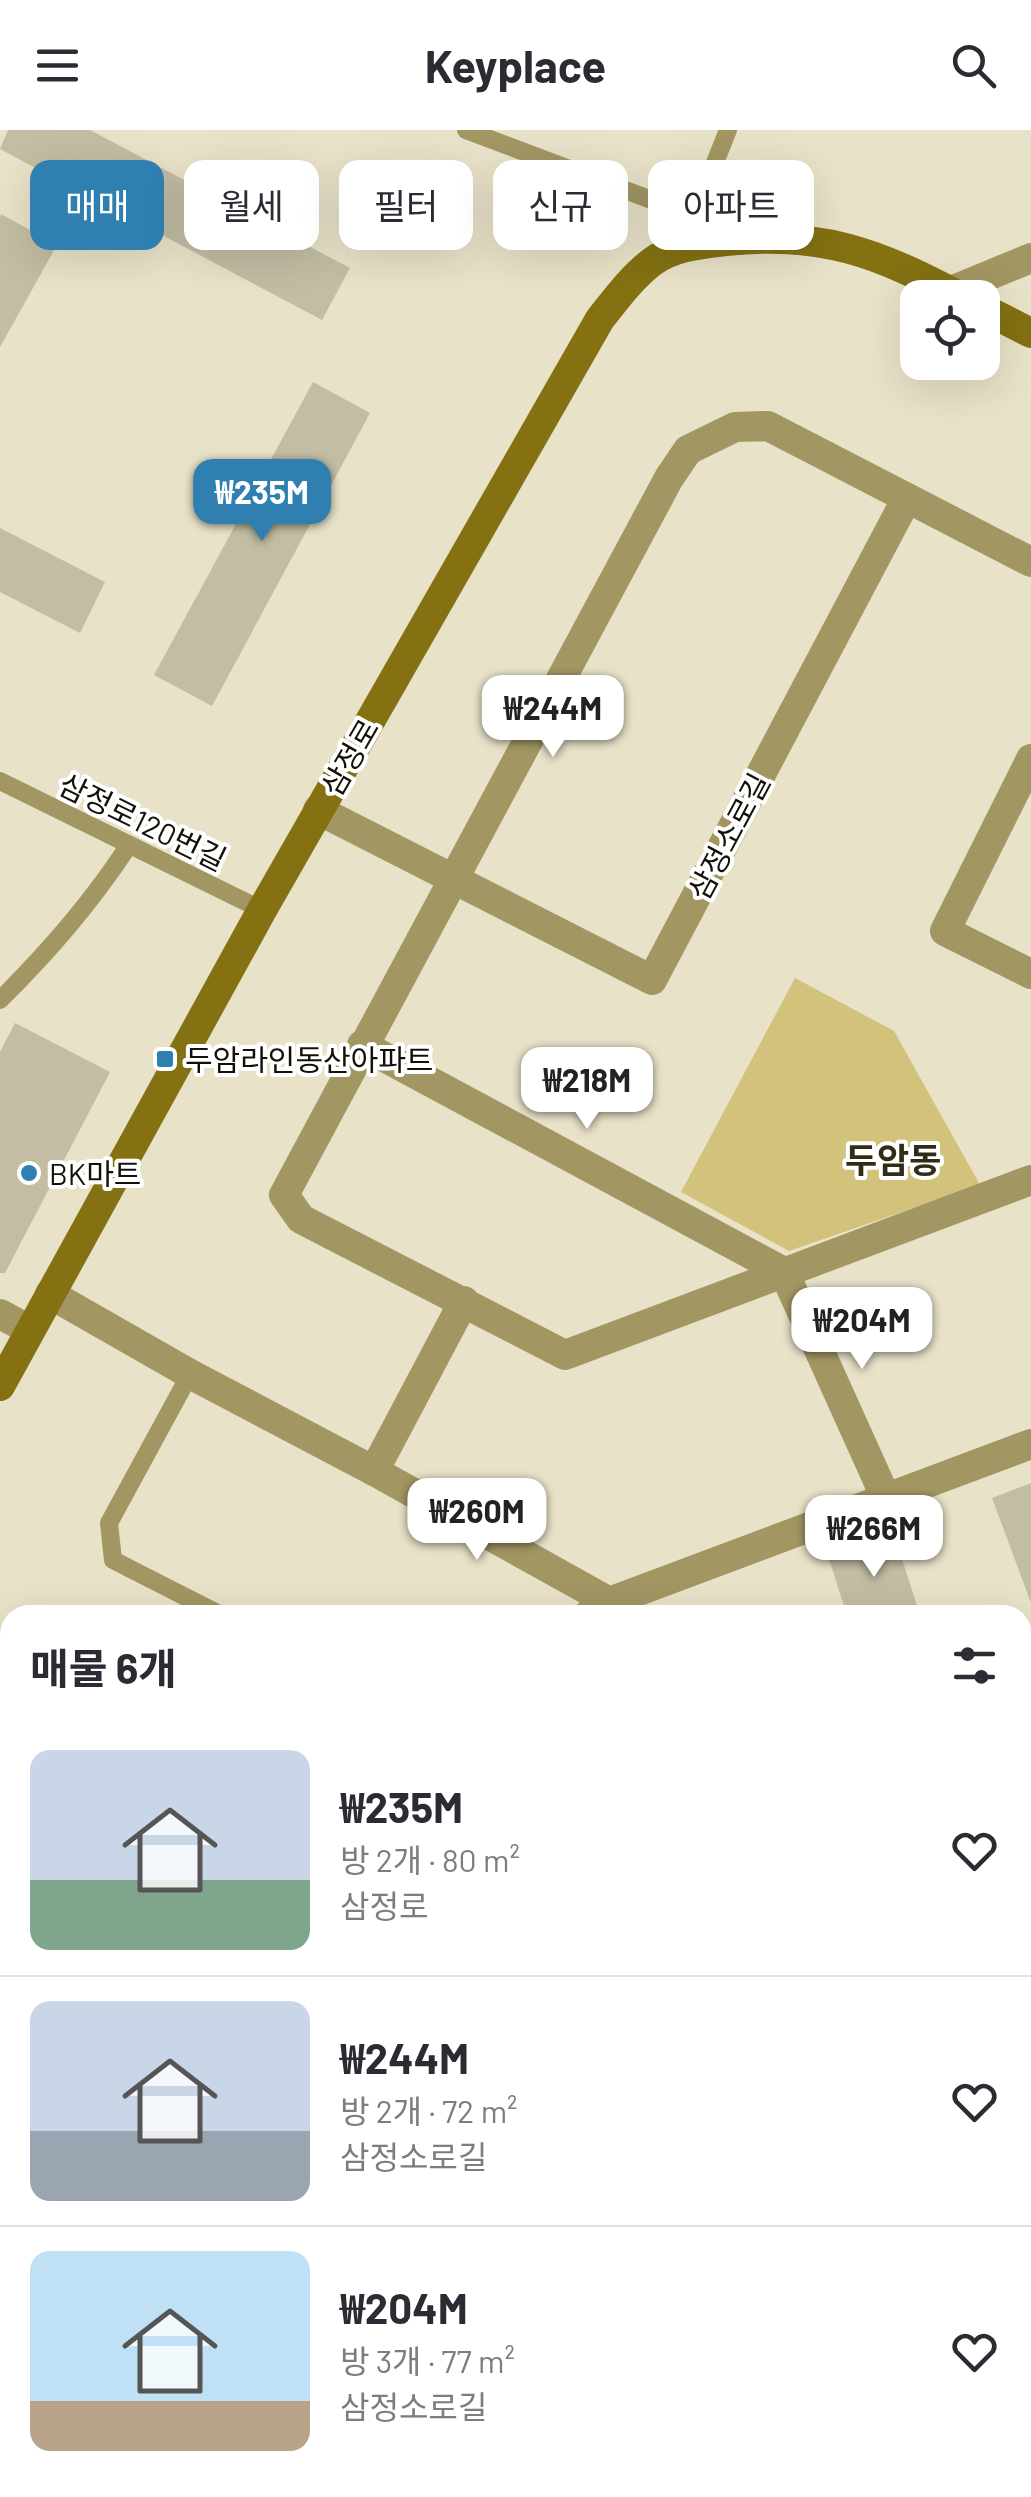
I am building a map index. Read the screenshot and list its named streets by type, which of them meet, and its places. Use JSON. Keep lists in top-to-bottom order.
{
  "streets": {
    "street": ["삼정로", "삼정소로길"],
    "lane": ["삼정로120번길"]
  },
  "crossings": [
    ["삼정로", "삼정로120번길"]
  ],
  "districts": ["두암동"],
  "places": {
    "transit": ["두암라인동산아파트"],
    "other": ["BK마트"]
  },
  "page": {
    "header": "Keyplace",
    "chip": [
      "매매",
      "월세",
      "필터",
      "신규",
      "아파트"
    ],
    "price": [
      "₩235M",
      "₩244M",
      "₩218M",
      "₩204M",
      "₩260M",
      "₩266M"
    ],
    "heading": "매물 6개",
    "list": [
      {
        "name": "₩235M",
        "note": "방 2개 · 80 m² · 삼정로"
      },
      {
        "name": "₩244M",
        "note": "방 2개 · 72 m² · 삼정소로길"
      },
      {
        "name": "₩204M",
        "note": "방 3개 · 77 m² · 삼정소로길"
      }
    ]
  }
}
